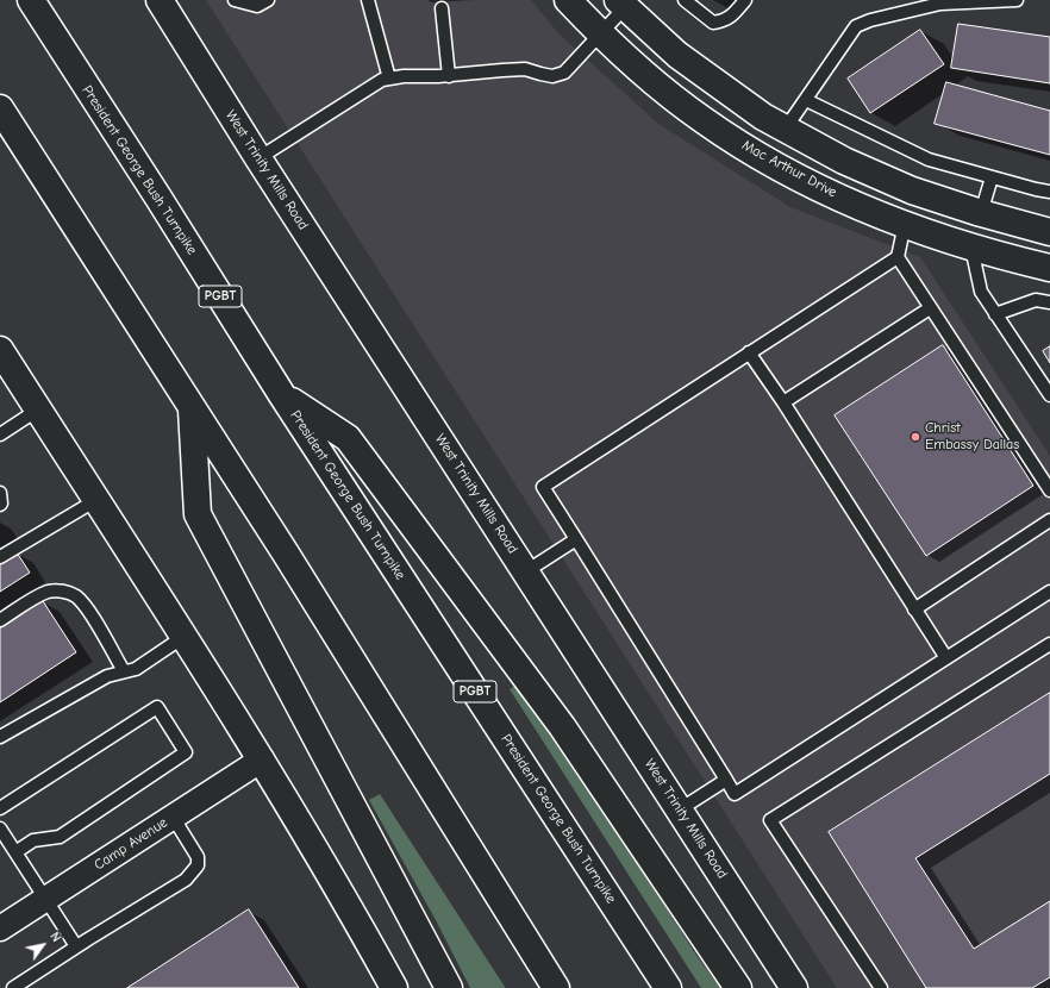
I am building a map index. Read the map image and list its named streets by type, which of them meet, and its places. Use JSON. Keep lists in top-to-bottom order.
{
  "streets": {
    "main road": [
      "Mac Arthur Drive",
      "President George Bush Turnpike",
      "West Trinity Mills Road",
      "PGBT"
    ],
    "street": ["Camp Avenue"]
  },
  "places": ["Christ Embassy Dallas"],
  "north": "top right"
}
